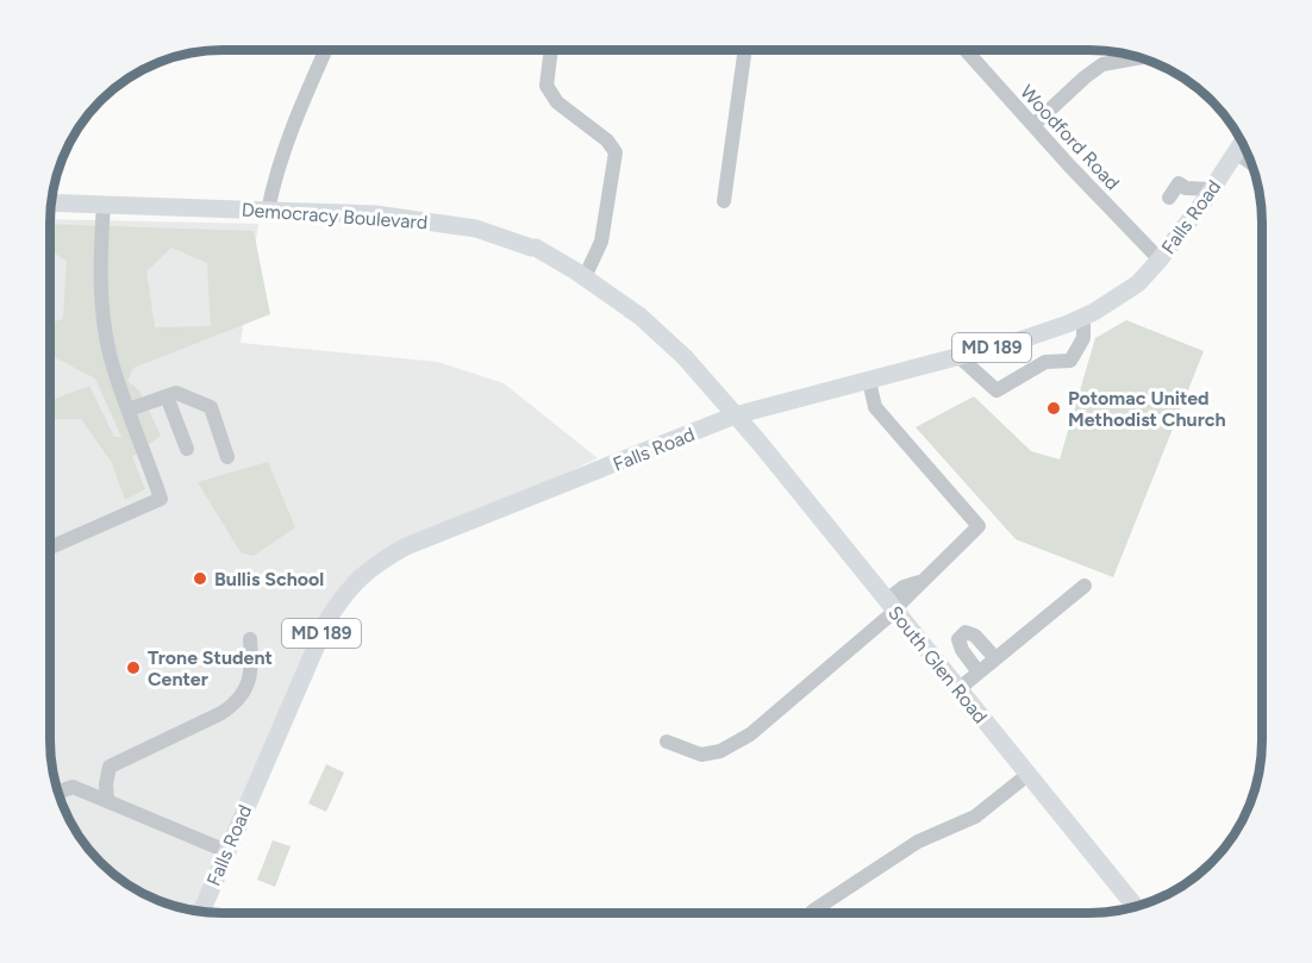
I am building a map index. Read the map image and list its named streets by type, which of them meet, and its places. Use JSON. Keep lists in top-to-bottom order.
{
  "streets": {
    "main road": [
      "Democracy Boulevard",
      "Falls Road",
      "MD 189",
      "South Glen Road"
    ],
    "street": ["Woodford Road"]
  },
  "crossings": [
    ["Woodford Road", "Falls Road"],
    ["Democracy Boulevard", "Falls Road"],
    ["Democracy Boulevard", "South Glen Road"],
    ["Falls Road", "South Glen Road"]
  ],
  "places": ["Potomac United Methodist Church", "Bullis School", "Trone Student Center"]
}
